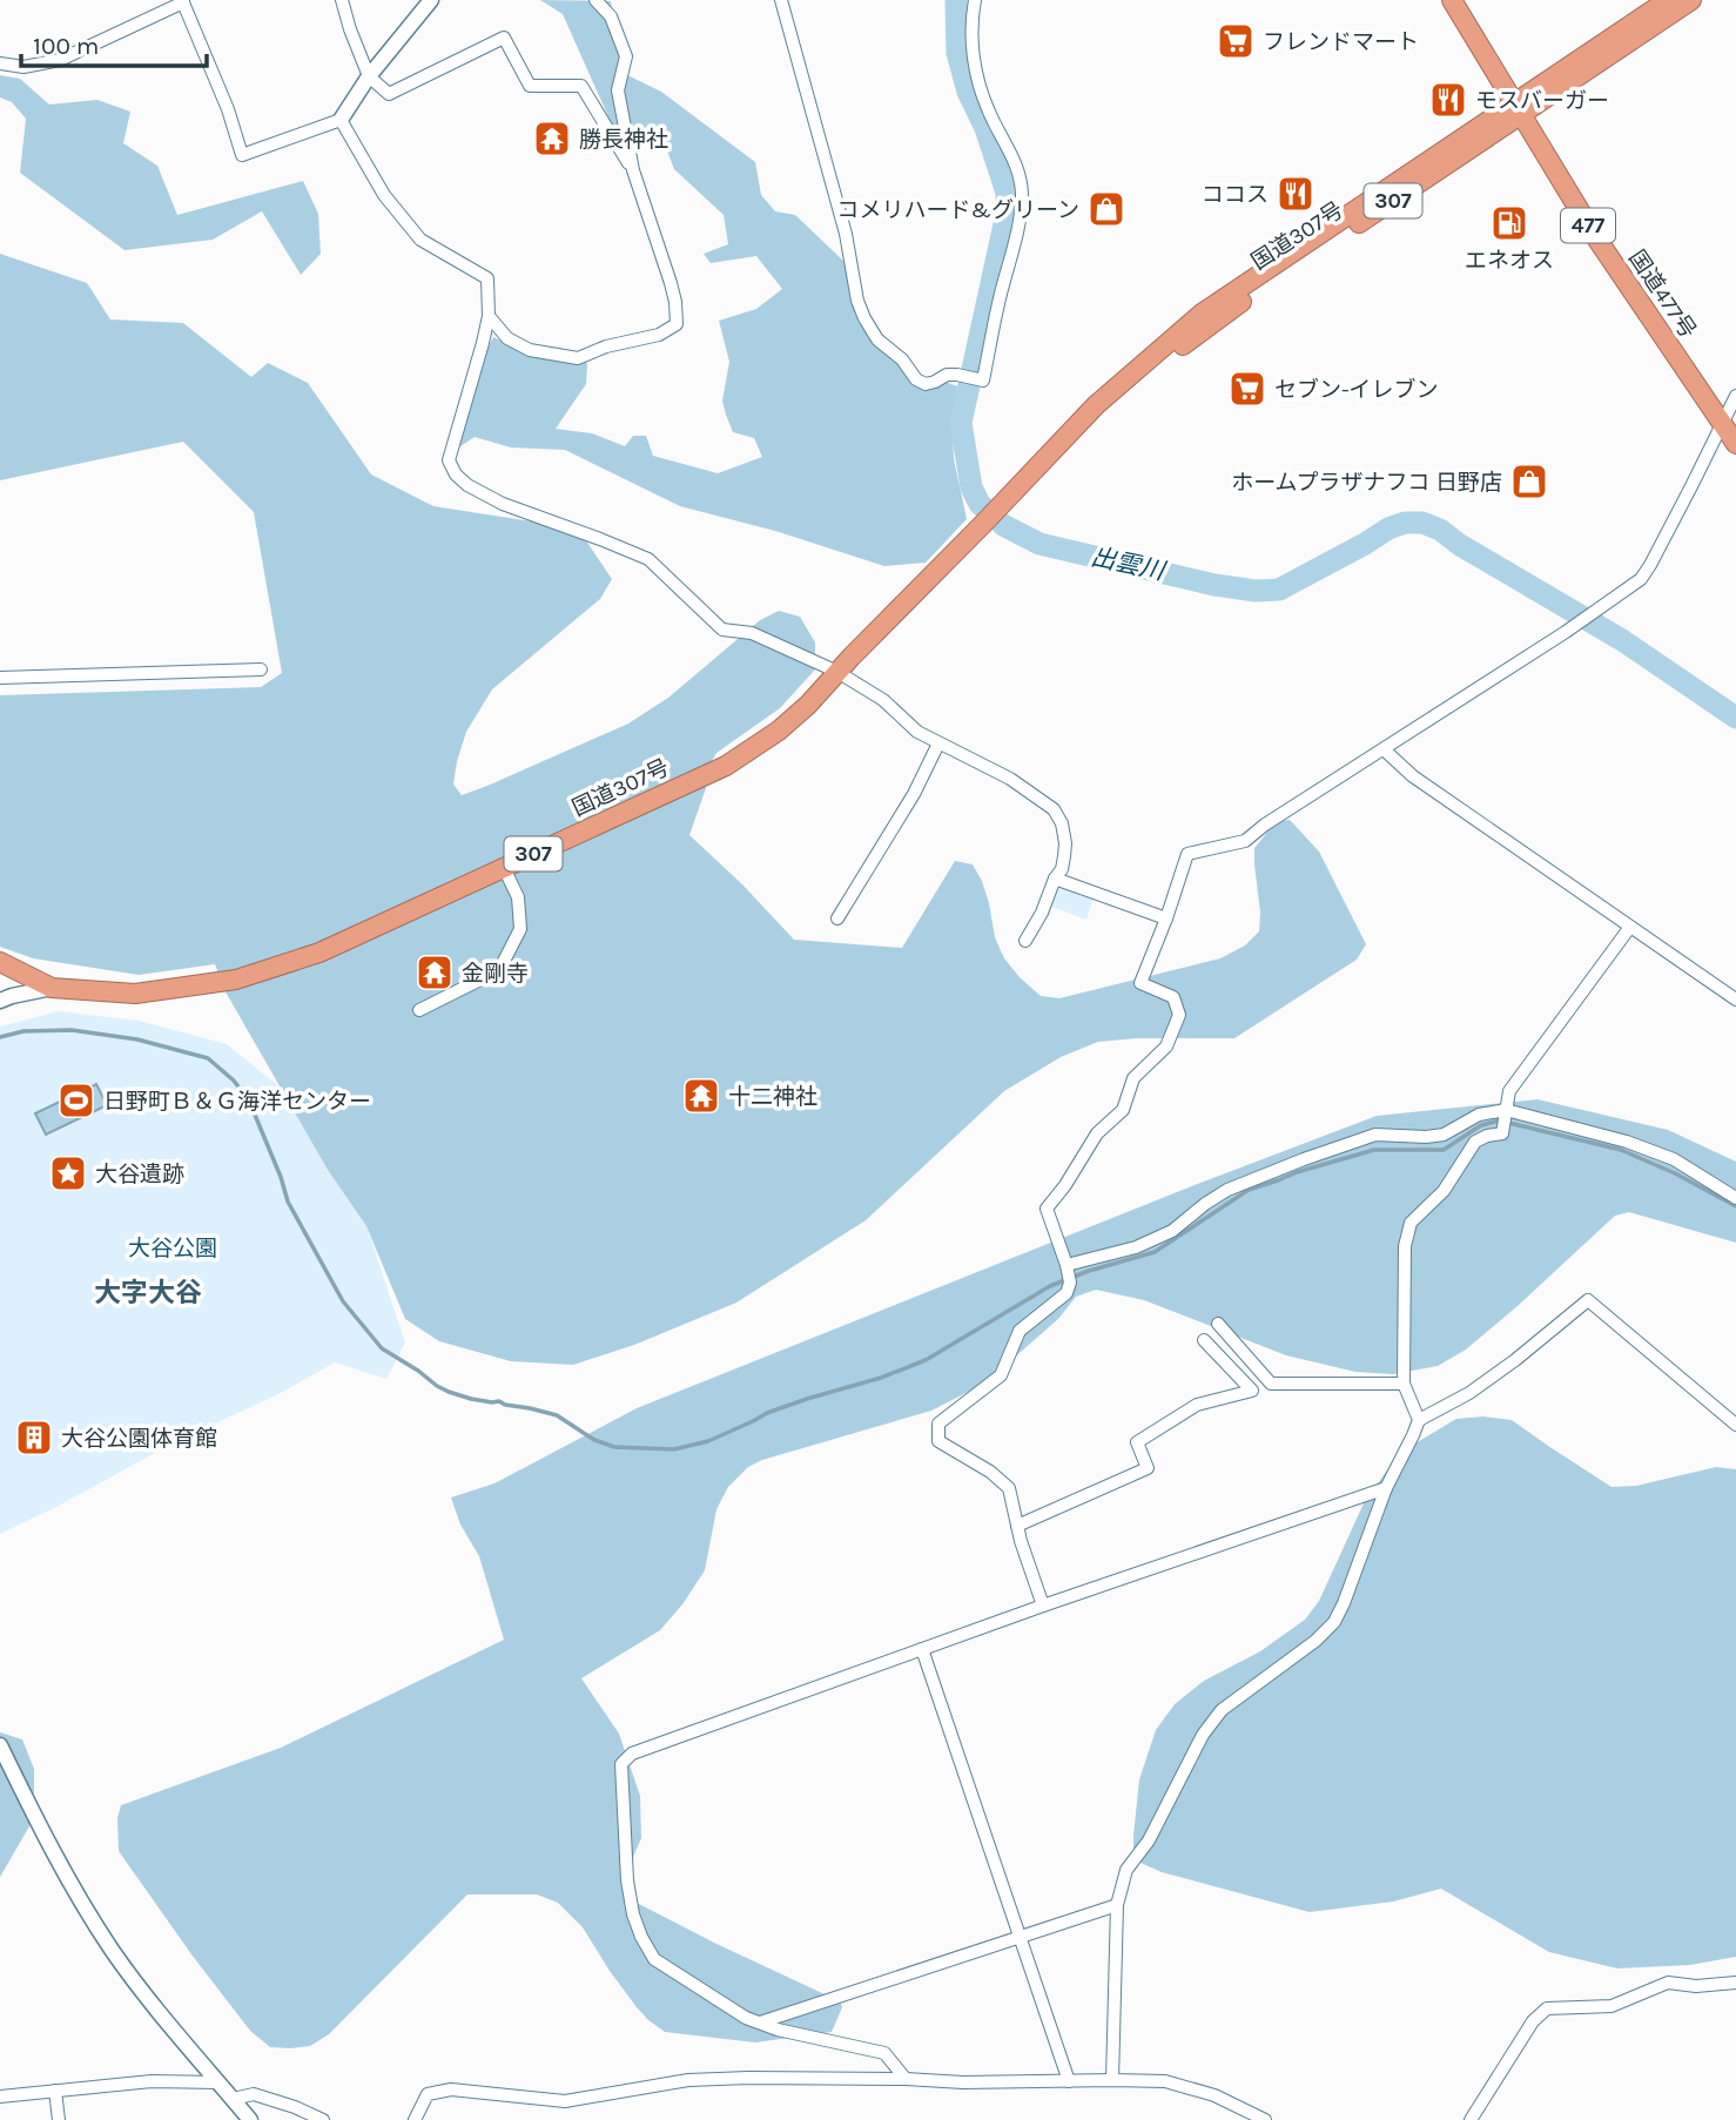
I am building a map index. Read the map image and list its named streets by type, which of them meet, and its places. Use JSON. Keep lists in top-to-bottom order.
{
  "streets": {
    "highway": [
      "307",
      "477",
      "国道307号",
      "国道477号"
    ]
  },
  "crossings": [
    ["国道307号", "国道477号"]
  ],
  "districts": ["大字大谷"],
  "water": ["出雲川"],
  "parks": ["大谷公園"],
  "places": {
    "supermarket": ["フレンドマート", "セブン-イレブン"],
    "restaurant": ["モスバーガー", "ココス"],
    "temple": ["勝長神社", "金剛寺", "十二神社"],
    "shop": ["コメリハード&グリーン", "ホームプラザナフコ 日野店"],
    "fuel station": ["エネオス"],
    "sports": ["日野町Ｂ＆Ｇ海洋センター"],
    "place": ["大谷遺跡"],
    "building": ["大谷公園体育館"]
  },
  "scale_bar": "100 m"
}
